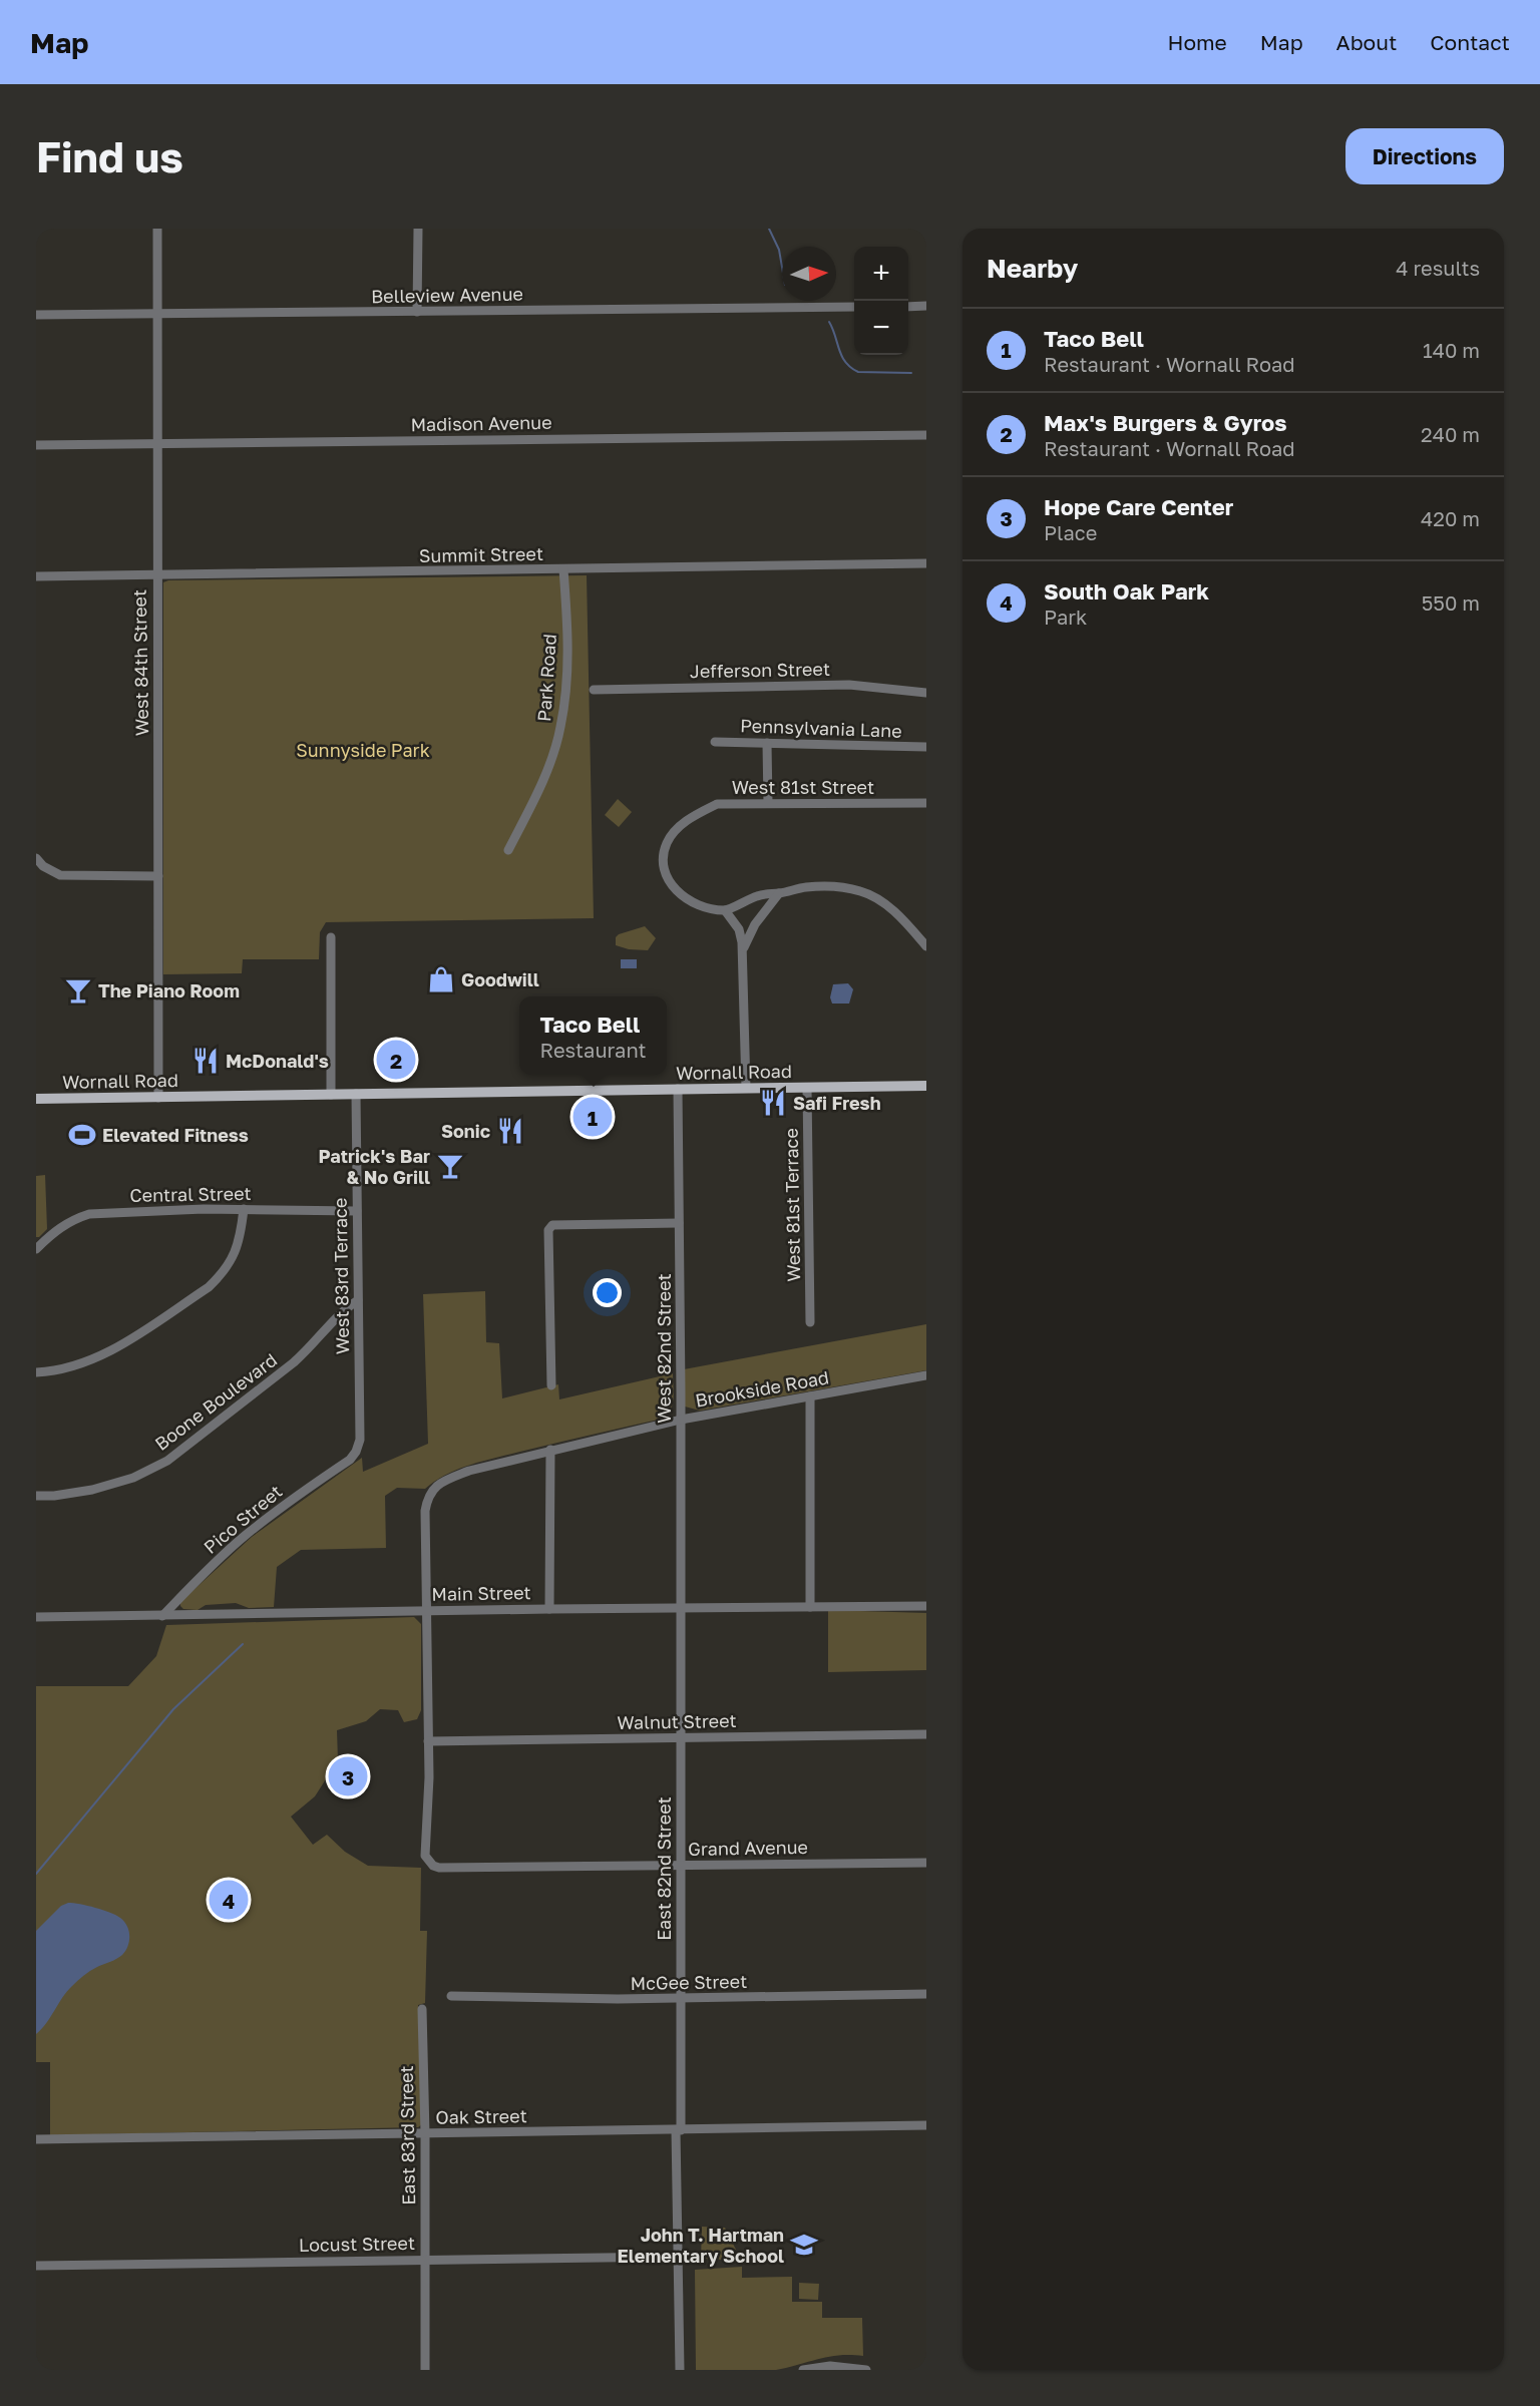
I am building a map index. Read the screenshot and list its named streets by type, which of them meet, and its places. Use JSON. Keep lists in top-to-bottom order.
{
  "streets": {
    "main road": ["Wornall Road"],
    "street": [
      "Belleview Avenue",
      "Madison Avenue",
      "Summit Street",
      "West 84th Street",
      "Jefferson Street",
      "Park Road",
      "Pennsylvania Lane",
      "West 81st Street",
      "Central Street",
      "West 81st Terrace",
      "West 83rd Terrace",
      "West 82nd Street",
      "Brookside Road",
      "Boone Boulevard",
      "Pico Street",
      "Main Street",
      "Walnut Street",
      "Grand Avenue",
      "East 82nd Street",
      "McGee Street",
      "Oak Street",
      "East 83rd Street",
      "Locust Street"
    ]
  },
  "crossings": [
    ["Belleview Avenue", "West 84th Street"],
    ["Madison Avenue", "West 84th Street"],
    ["Summit Street", "West 84th Street"],
    ["Summit Street", "Park Road"],
    ["West 84th Street", "Wornall Road"],
    ["Wornall Road", "West 81st Terrace"],
    ["Wornall Road", "West 83rd Terrace"],
    ["Wornall Road", "West 82nd Street"],
    ["Central Street", "West 83rd Terrace"],
    ["West 83rd Terrace", "Boone Boulevard"],
    ["West 83rd Terrace", "Pico Street"],
    ["West 82nd Street", "Brookside Road"],
    ["West 82nd Street", "Main Street"],
    ["West 82nd Street", "East 82nd Street"],
    ["Brookside Road", "Main Street"],
    ["Pico Street", "Main Street"],
    ["Main Street", "East 82nd Street"],
    ["Walnut Street", "Grand Avenue"],
    ["Walnut Street", "East 82nd Street"],
    ["Grand Avenue", "East 82nd Street"],
    ["East 82nd Street", "McGee Street"],
    ["East 82nd Street", "Oak Street"],
    ["East 82nd Street", "Locust Street"],
    ["Oak Street", "East 83rd Street"],
    ["East 83rd Street", "Locust Street"]
  ],
  "parks": ["Sunnyside Park"],
  "places": {
    "shop": ["Goodwill"],
    "bar": ["The Piano Room", "Patrick's Bar & No Grill"],
    "restaurant": ["McDonald's", "Safi Fresh", "Sonic"],
    "sports": ["Elevated Fitness"],
    "school or university": ["John T. Hartman Elementary School"]
  },
  "north": "right",
  "page": {
    "header": "Map",
    "nav": [
      "Home",
      "Map",
      "About",
      "Contact"
    ],
    "buttons": "Directions",
    "title": "Find us",
    "heading": ["Nearby", "4 results"],
    "map_buttons": ["+", "−"],
    "list": [
      {
        "mark": "1",
        "name": "Taco Bell",
        "note": "Restaurant · Wornall Road",
        "value": "140 m"
      },
      {
        "mark": "2",
        "name": "Max's Burgers & Gyros",
        "note": "Restaurant · Wornall Road",
        "value": "240 m"
      },
      {
        "mark": "3",
        "name": "Hope Care Center",
        "note": "Place",
        "value": "420 m"
      },
      {
        "mark": "4",
        "name": "South Oak Park",
        "note": "Park",
        "value": "550 m"
      }
    ],
    "popup": ["Taco Bell", "Restaurant"],
    "pins": [
      "2",
      "1",
      "3",
      "4"
    ]
  }
}
